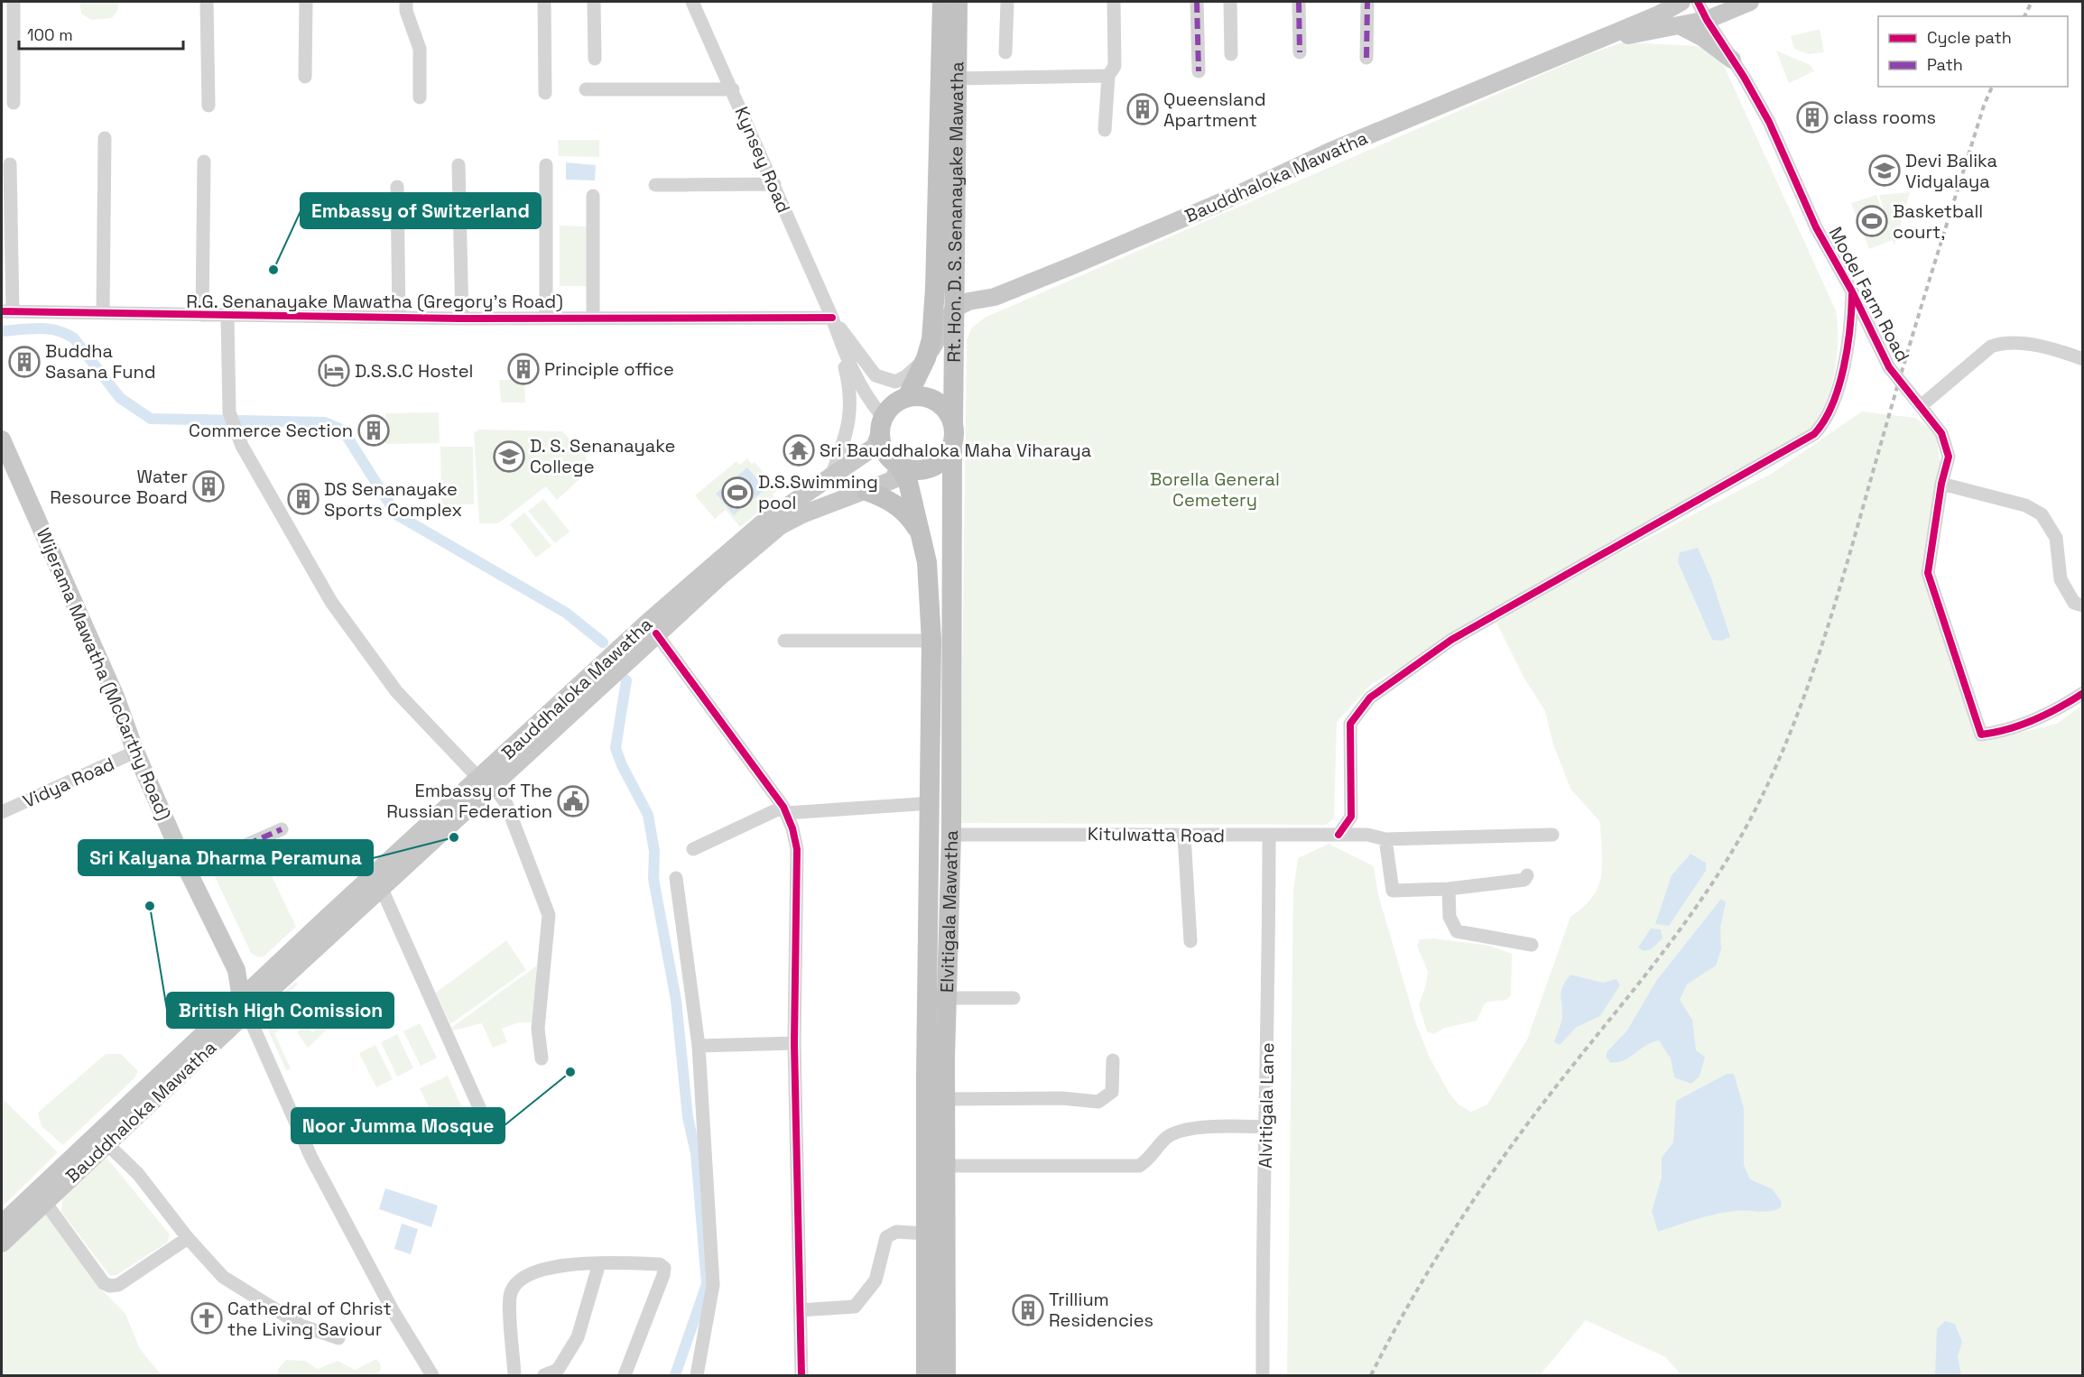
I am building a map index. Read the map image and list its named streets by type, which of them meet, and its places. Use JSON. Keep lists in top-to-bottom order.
{
  "streets": {
    "highway": ["Rt. Hon. D. S. Senanayake Mawatha", "Elvitigala Mawatha"],
    "main road": ["Bauddhaloka Mawatha", "Wijerama Mawatha (McCarthy Road)"],
    "street": [
      "Kynsey Road",
      "Model Farm Road",
      "R.G. Senanayake Mawatha (Gregory's Road)",
      "Vidya Road",
      "Kitulwatta Road",
      "Alvitigala Lane"
    ]
  },
  "crossings": [
    ["Kynsey Road", "Bauddhaloka Mawatha"],
    ["Kynsey Road", "Rt. Hon. D. S. Senanayake Mawatha"],
    ["Kynsey Road", "R.G. Senanayake Mawatha (Gregory's Road)"],
    ["Kynsey Road", "Elvitigala Mawatha"],
    ["Bauddhaloka Mawatha", "Rt. Hon. D. S. Senanayake Mawatha"],
    ["Bauddhaloka Mawatha", "Model Farm Road"],
    ["Bauddhaloka Mawatha", "Wijerama Mawatha (McCarthy Road)"],
    ["Bauddhaloka Mawatha", "Elvitigala Mawatha"],
    ["Rt. Hon. D. S. Senanayake Mawatha", "Elvitigala Mawatha"],
    ["Wijerama Mawatha (McCarthy Road)", "Vidya Road"],
    ["Kitulwatta Road", "Elvitigala Mawatha"],
    ["Kitulwatta Road", "Alvitigala Lane"]
  ],
  "parks": ["Borella General Cemetery"],
  "places": {
    "building": [
      "Queensland Apartment",
      "class rooms",
      "Buddha Sasana Fund",
      "Principle office",
      "Commerce Section",
      "Water Resource Board",
      "DS Senanayake Sports Complex",
      "Trillium Residencies"
    ],
    "school or university": ["Devi Balika Vidyalaya", "D. S. Senanayake College"],
    "sports": ["Basketball court,", "D.S.Swimming pool"],
    "other": [
      "Embassy of Switzerland",
      "Sri Kalyana Dharma Peramuna",
      "British High Comission",
      "Noor Jumma Mosque"
    ],
    "hotel": ["D.S.S.C Hostel"],
    "temple": ["Sri Bauddhaloka Maha Viharaya"],
    "public building": ["Embassy of The Russian Federation"],
    "church": ["Cathedral of Christ the Living Saviour"]
  },
  "legend": ["Cycle path", "Path"],
  "scale_bar": "100 m"
}
